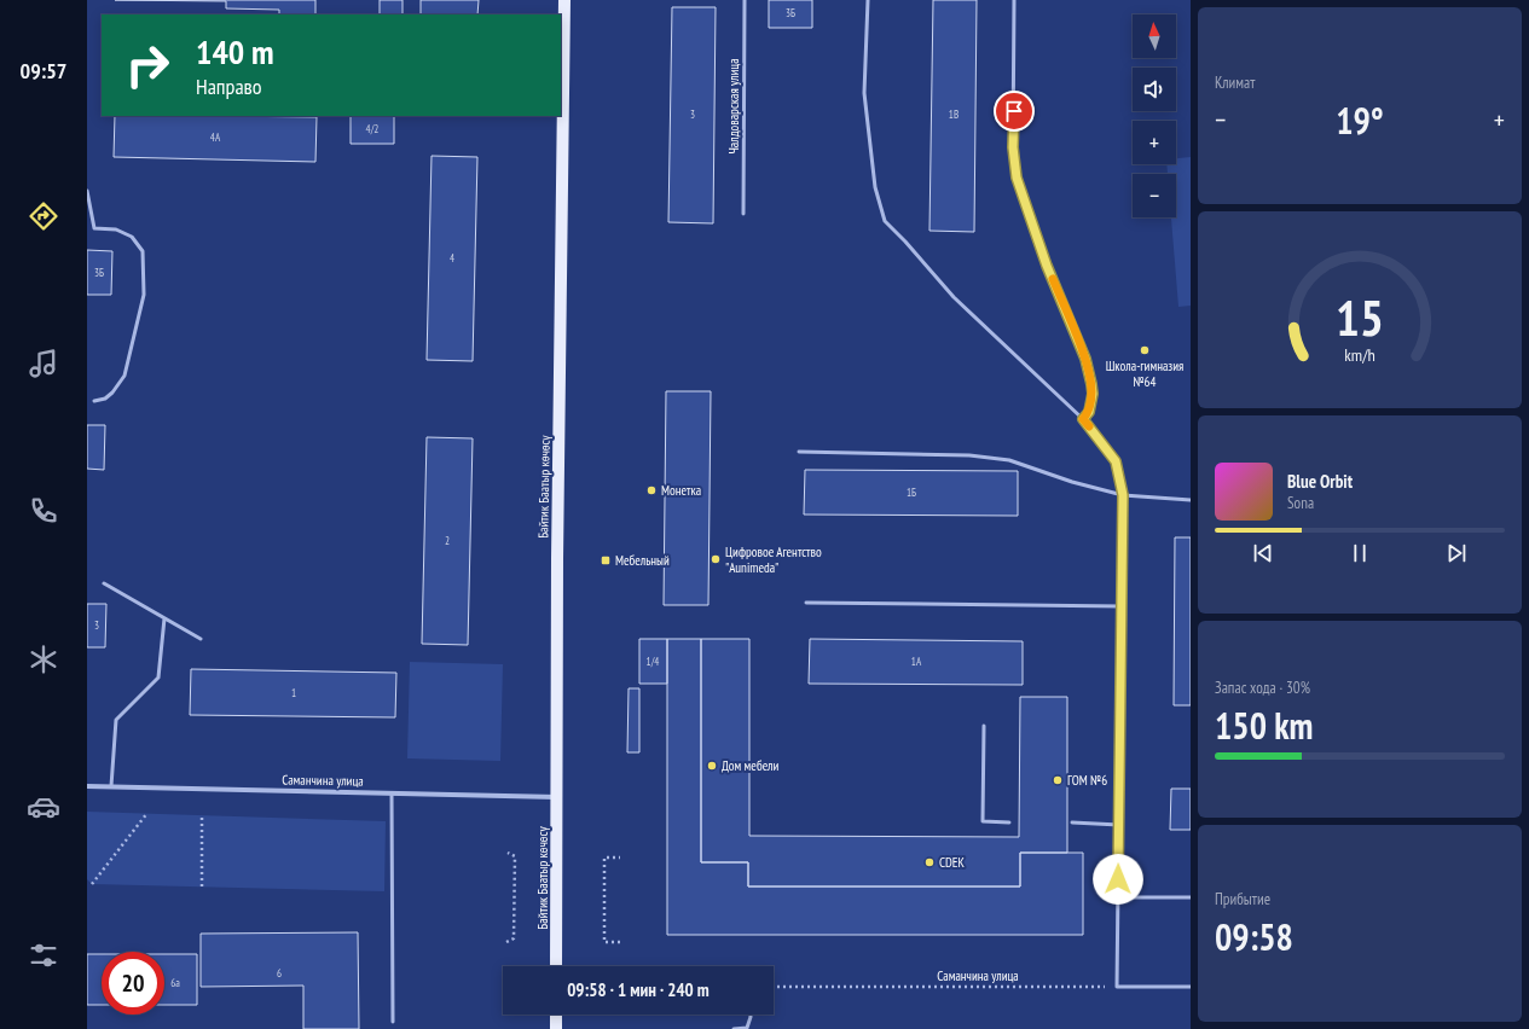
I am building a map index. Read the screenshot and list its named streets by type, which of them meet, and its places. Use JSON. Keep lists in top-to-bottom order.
{
  "streets": {
    "main road": ["Байтик Баатыр көчөсү"],
    "street": ["Саманчина улица"],
    "lane": ["Чалдоварская улица"]
  },
  "crossings": [
    ["Байтик Баатыр көчөсү", "Саманчина улица"]
  ],
  "places": {
    "other": [
      "Школа-гимназия №64",
      "Монетка",
      "Цифровое Агентство \"Aunimeda\"",
      "Дом мебели",
      "ГОМ №6",
      "CDEK"
    ],
    "transit": ["Мебельный"]
  },
  "house_numbers": [
    "3Б",
    "3",
    "1В",
    "4/2",
    "4А",
    "4",
    "3Б",
    "1Б",
    "2",
    "3",
    "1/4",
    "1А",
    "1",
    "6",
    "6а"
  ],
  "north": "top",
  "page": {
    "tabs": "09:57",
    "tile": [
      "Климат",
      ["Запас хода · 30%", "150 km"],
      ["Прибытие", "09:58"]
    ],
    "map_buttons": ["+", "−"],
    "turn": ["140 m", "Направо"],
    "heat": ["−", "19°", "+"],
    "song": ["Blue Orbit", "Sona"],
    "limit": "20",
    "trip": "09:58 · 1 мин · 240 m",
    "gauge": ["15", "km/h"]
  }
}
